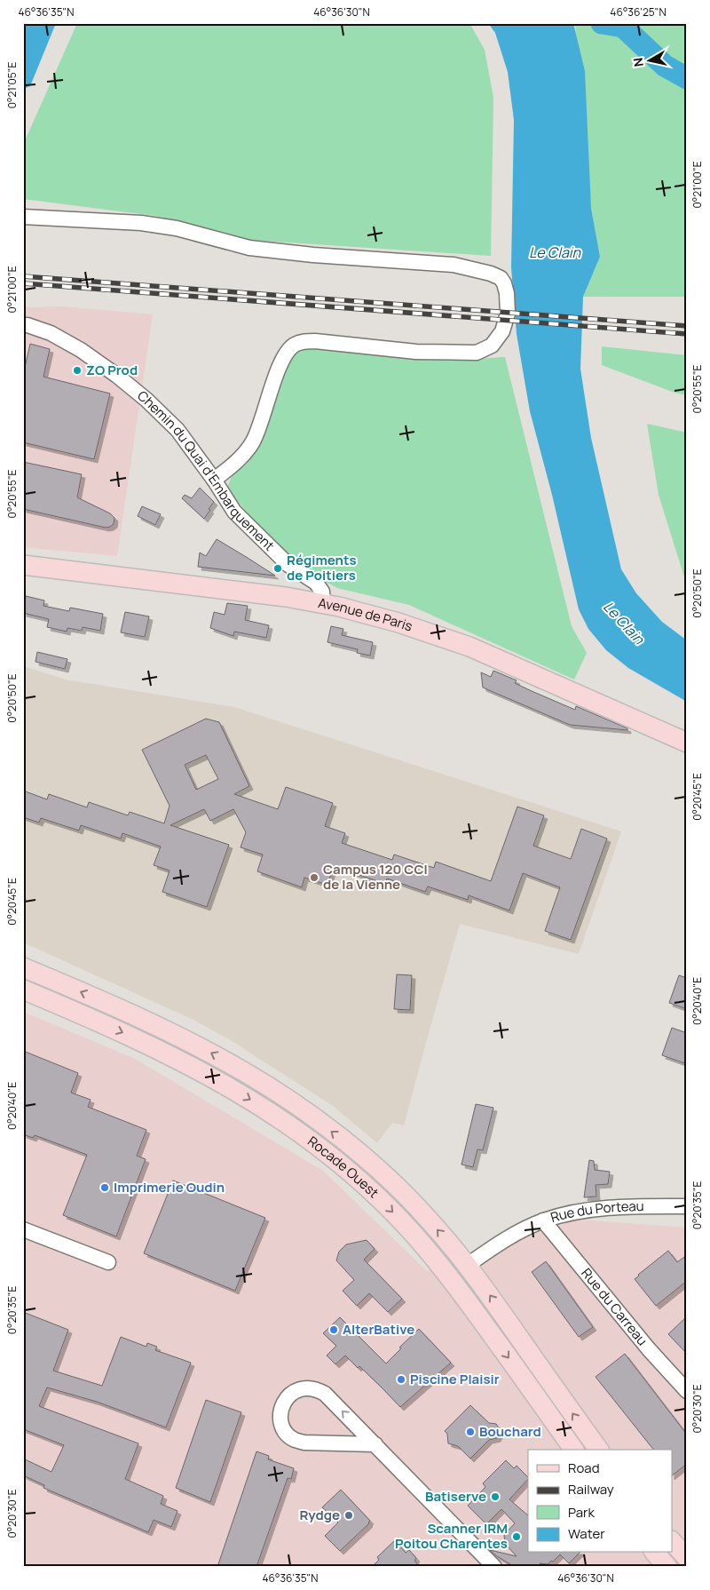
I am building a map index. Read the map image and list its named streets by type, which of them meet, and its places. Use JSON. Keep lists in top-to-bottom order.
{
  "streets": {
    "main road": ["Avenue de Paris", "Rocade Ouest"],
    "street": ["Chemin du Quai d’Embarquement", "Rue du Porteau", "Rue du Carreau"]
  },
  "crossings": [
    ["Chemin du Quai d’Embarquement", "Avenue de Paris"],
    ["Rue du Porteau", "Rue du Carreau"]
  ],
  "water": ["Le Clain"],
  "places": [
    "ZO Prod",
    "Régiments de Poitiers",
    "Campus 120 CCI de la Vienne",
    "Imprimerie Oudin",
    "AlterBative",
    "Piscine Plaisir",
    "Bouchard",
    "Batiserve",
    "Rydge",
    "Scanner IRM Poitou Charentes"
  ],
  "legend": [
    "Road",
    "Railway",
    "Park",
    "Water"
  ],
  "north": "left",
  "coordinates": [
    "46°36'35\"N",
    "46°36'30\"N",
    "46°36'25\"N",
    "0°21'05\"E",
    "0°21'00\"E",
    "0°20'55\"E",
    "0°20'50\"E",
    "0°20'45\"E",
    "0°20'40\"E",
    "0°20'35\"E",
    "0°20'30\"E"
  ]
}
